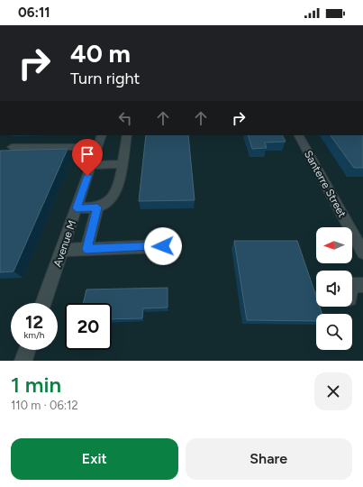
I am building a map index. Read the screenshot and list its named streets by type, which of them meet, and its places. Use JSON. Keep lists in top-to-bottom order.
{
  "streets": {
    "street": ["Santerre Street", "Avenue M"]
  },
  "north": "left",
  "page": {
    "status": "06:11",
    "turn": ["40 m", "Turn right"],
    "speed": "12 km/h",
    "limit": "20",
    "heading": ["1 min", "110 m · 06:12"],
    "buttons": ["Exit", "Share"]
  }
}
